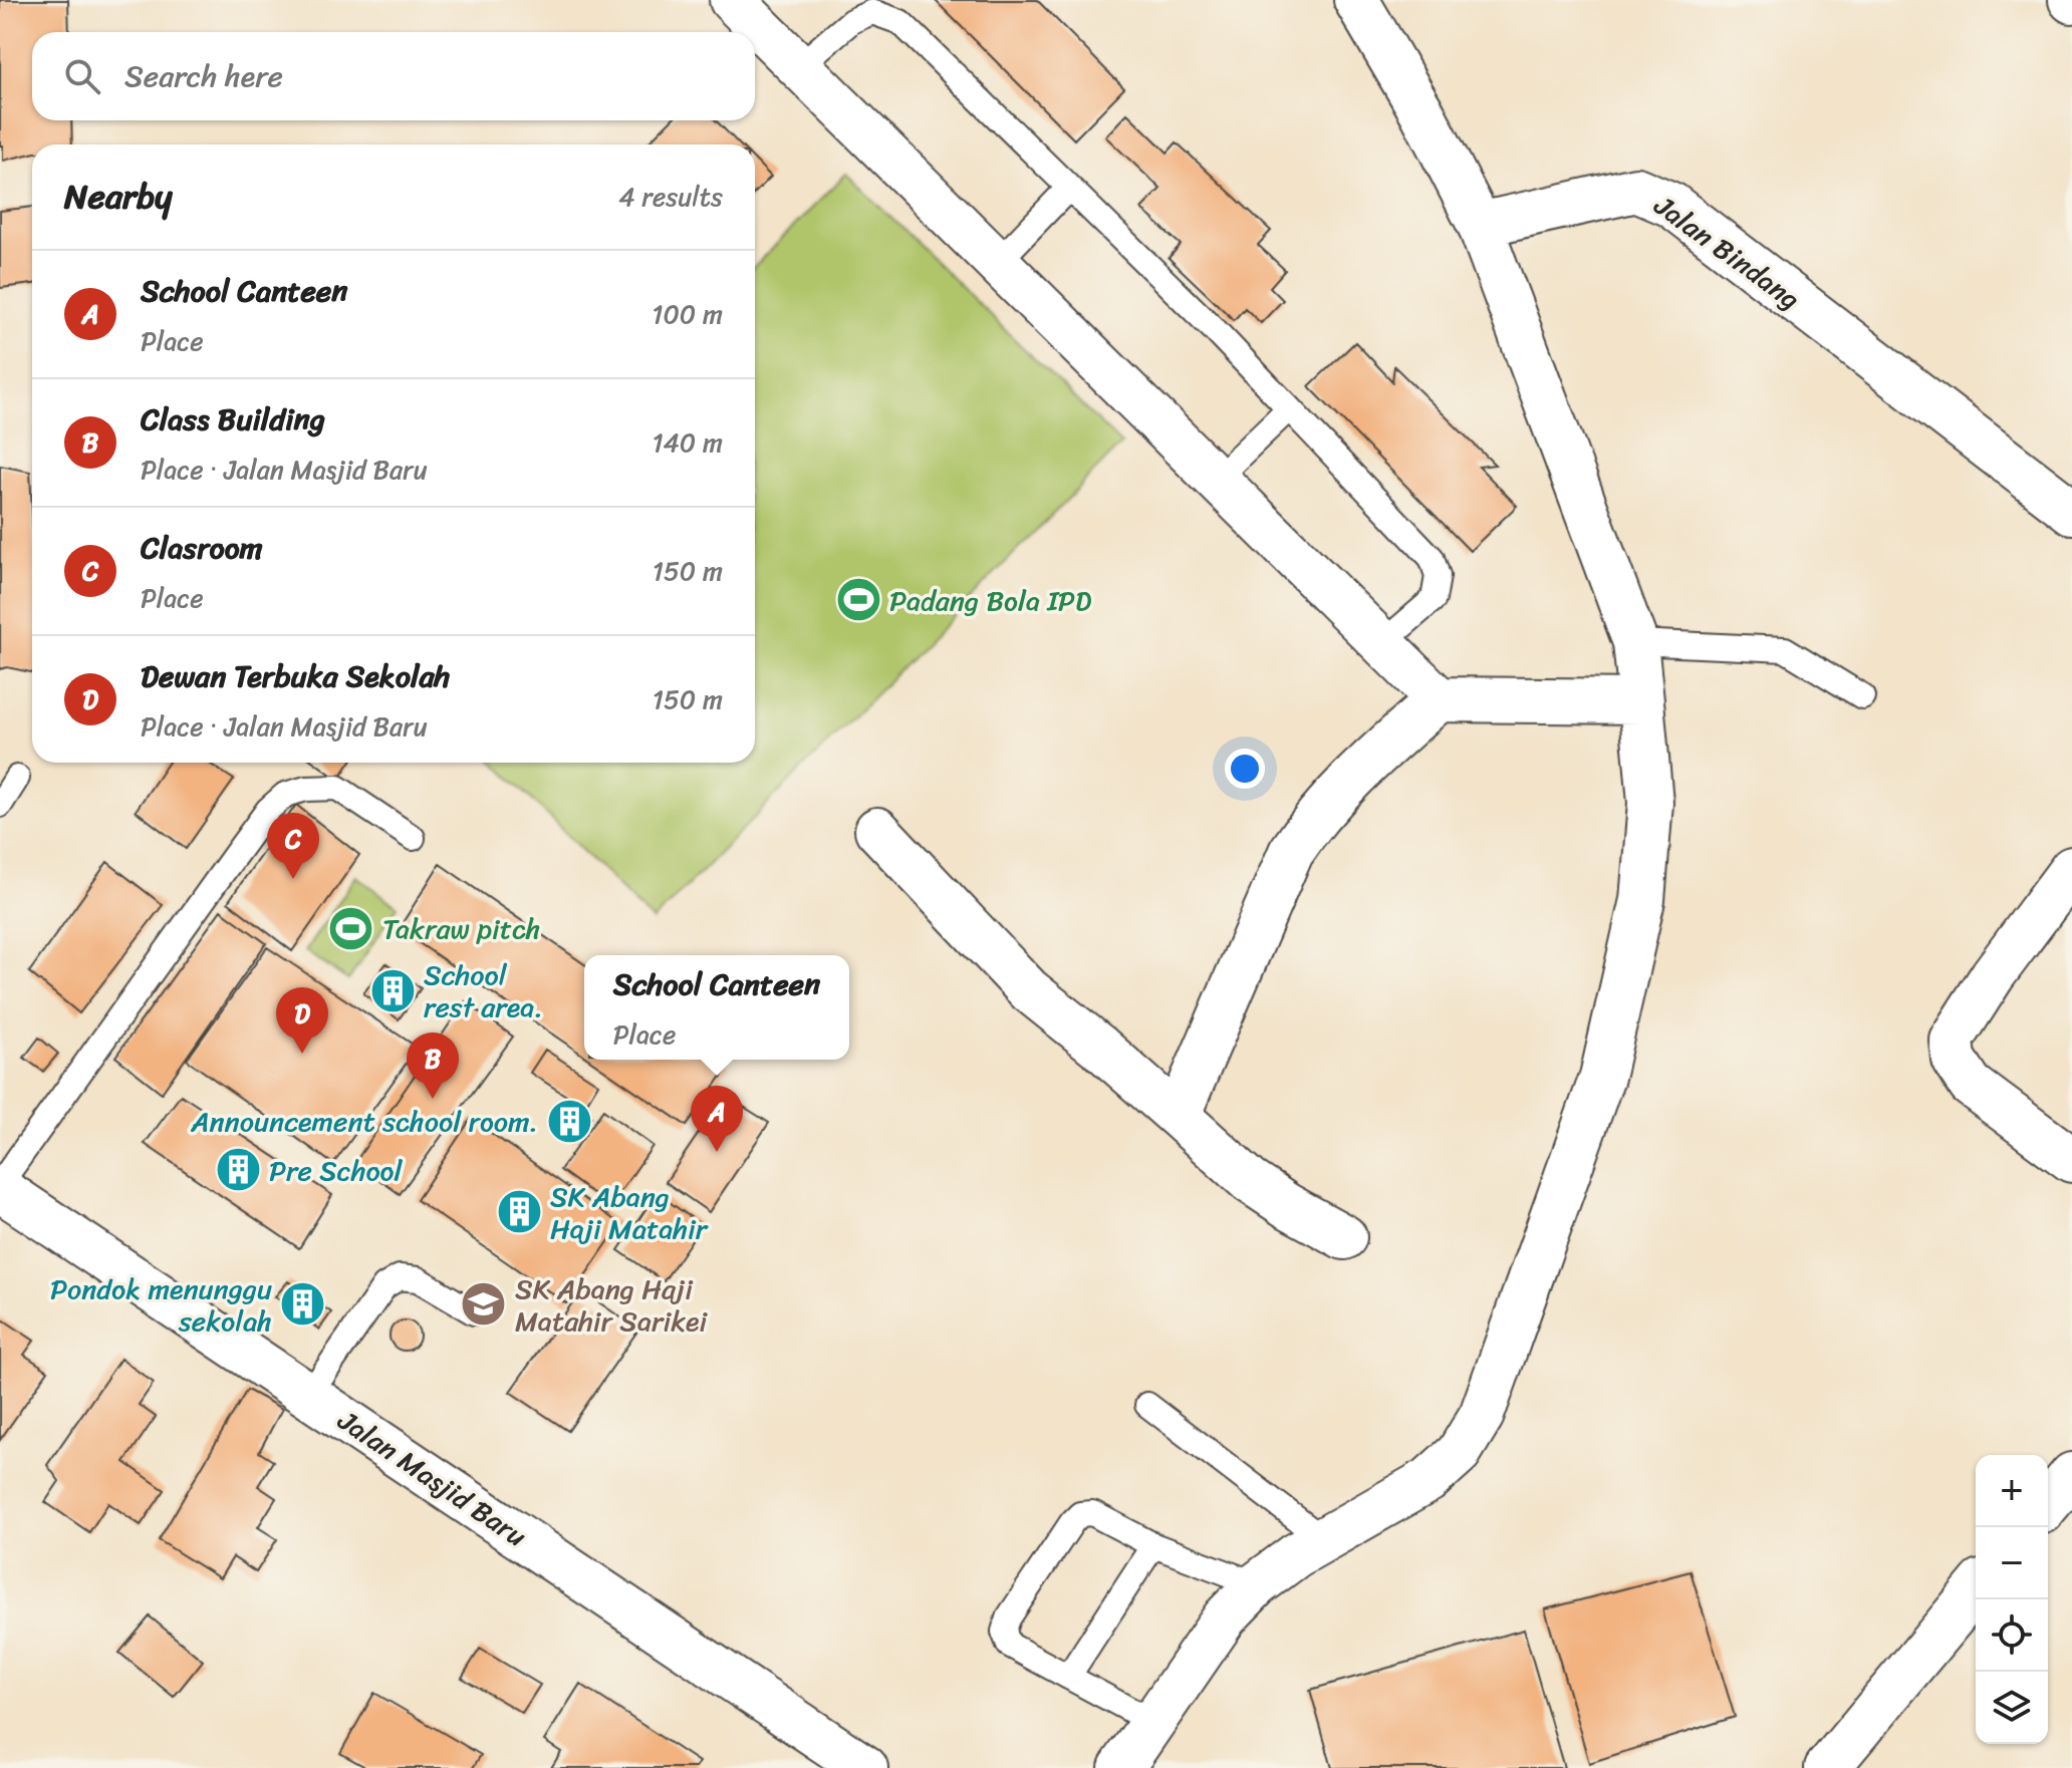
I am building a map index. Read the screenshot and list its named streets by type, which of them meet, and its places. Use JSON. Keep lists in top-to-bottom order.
{
  "streets": {
    "street": ["Jalan Bindang", "Jalan Masjid Baru"]
  },
  "places": {
    "sports": ["Padang Bola IPD", "Takraw pitch"],
    "building": [
      "School rest area.",
      "Announcement school room.",
      "Pre School",
      "SK Abang Haji Matahir",
      "Pondok menunggu sekolah"
    ],
    "school or university": ["SK Abang Haji Matahir Sarikei"]
  },
  "page": {
    "search": "Search here",
    "heading": ["Nearby", "4 results"],
    "list": [
      {
        "mark": "A",
        "name": "School Canteen",
        "note": "Place",
        "value": "100 m"
      },
      {
        "mark": "B",
        "name": "Class Building",
        "note": "Place · Jalan Masjid Baru",
        "value": "140 m"
      },
      {
        "mark": "C",
        "name": "Clasroom",
        "note": "Place",
        "value": "150 m"
      },
      {
        "mark": "D",
        "name": "Dewan Terbuka Sekolah",
        "note": "Place · Jalan Masjid Baru",
        "value": "150 m"
      }
    ],
    "pins": [
      "C",
      "D",
      "B",
      "A"
    ],
    "popup": ["School Canteen", "Place"],
    "map_buttons": ["+", "−"]
  }
}
